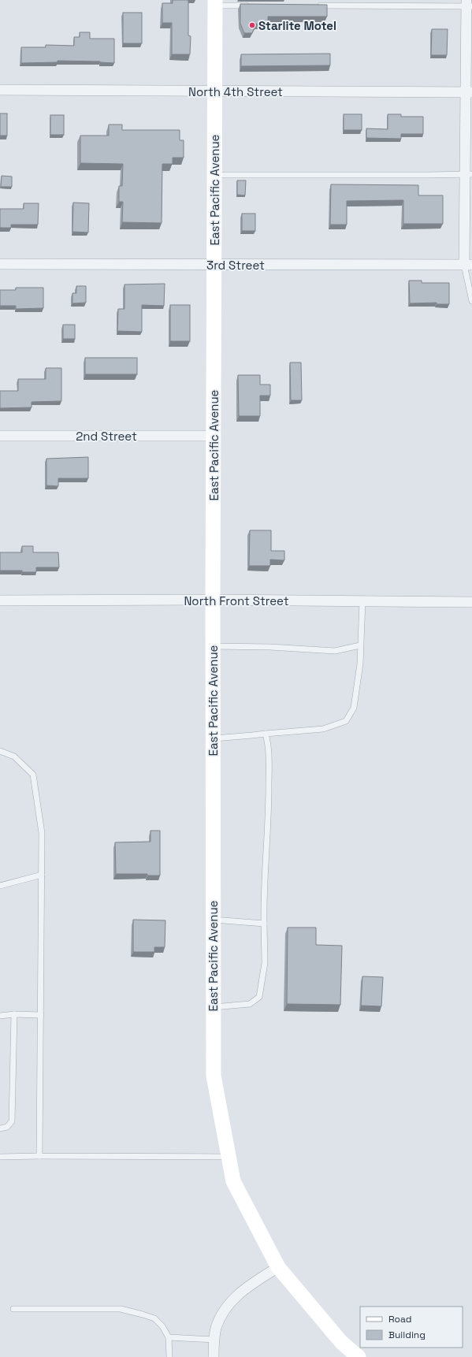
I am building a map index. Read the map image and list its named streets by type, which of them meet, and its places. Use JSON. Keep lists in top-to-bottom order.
{
  "streets": {
    "main road": ["East Pacific Avenue"],
    "street": [
      "North 4th Street",
      "3rd Street",
      "2nd Street",
      "North Front Street"
    ]
  },
  "crossings": [
    ["North 4th Street", "East Pacific Avenue"],
    ["East Pacific Avenue", "3rd Street"],
    ["East Pacific Avenue", "2nd Street"],
    ["East Pacific Avenue", "North Front Street"]
  ],
  "places": ["Starlite Motel"],
  "legend": ["Road", "Building"]
}
